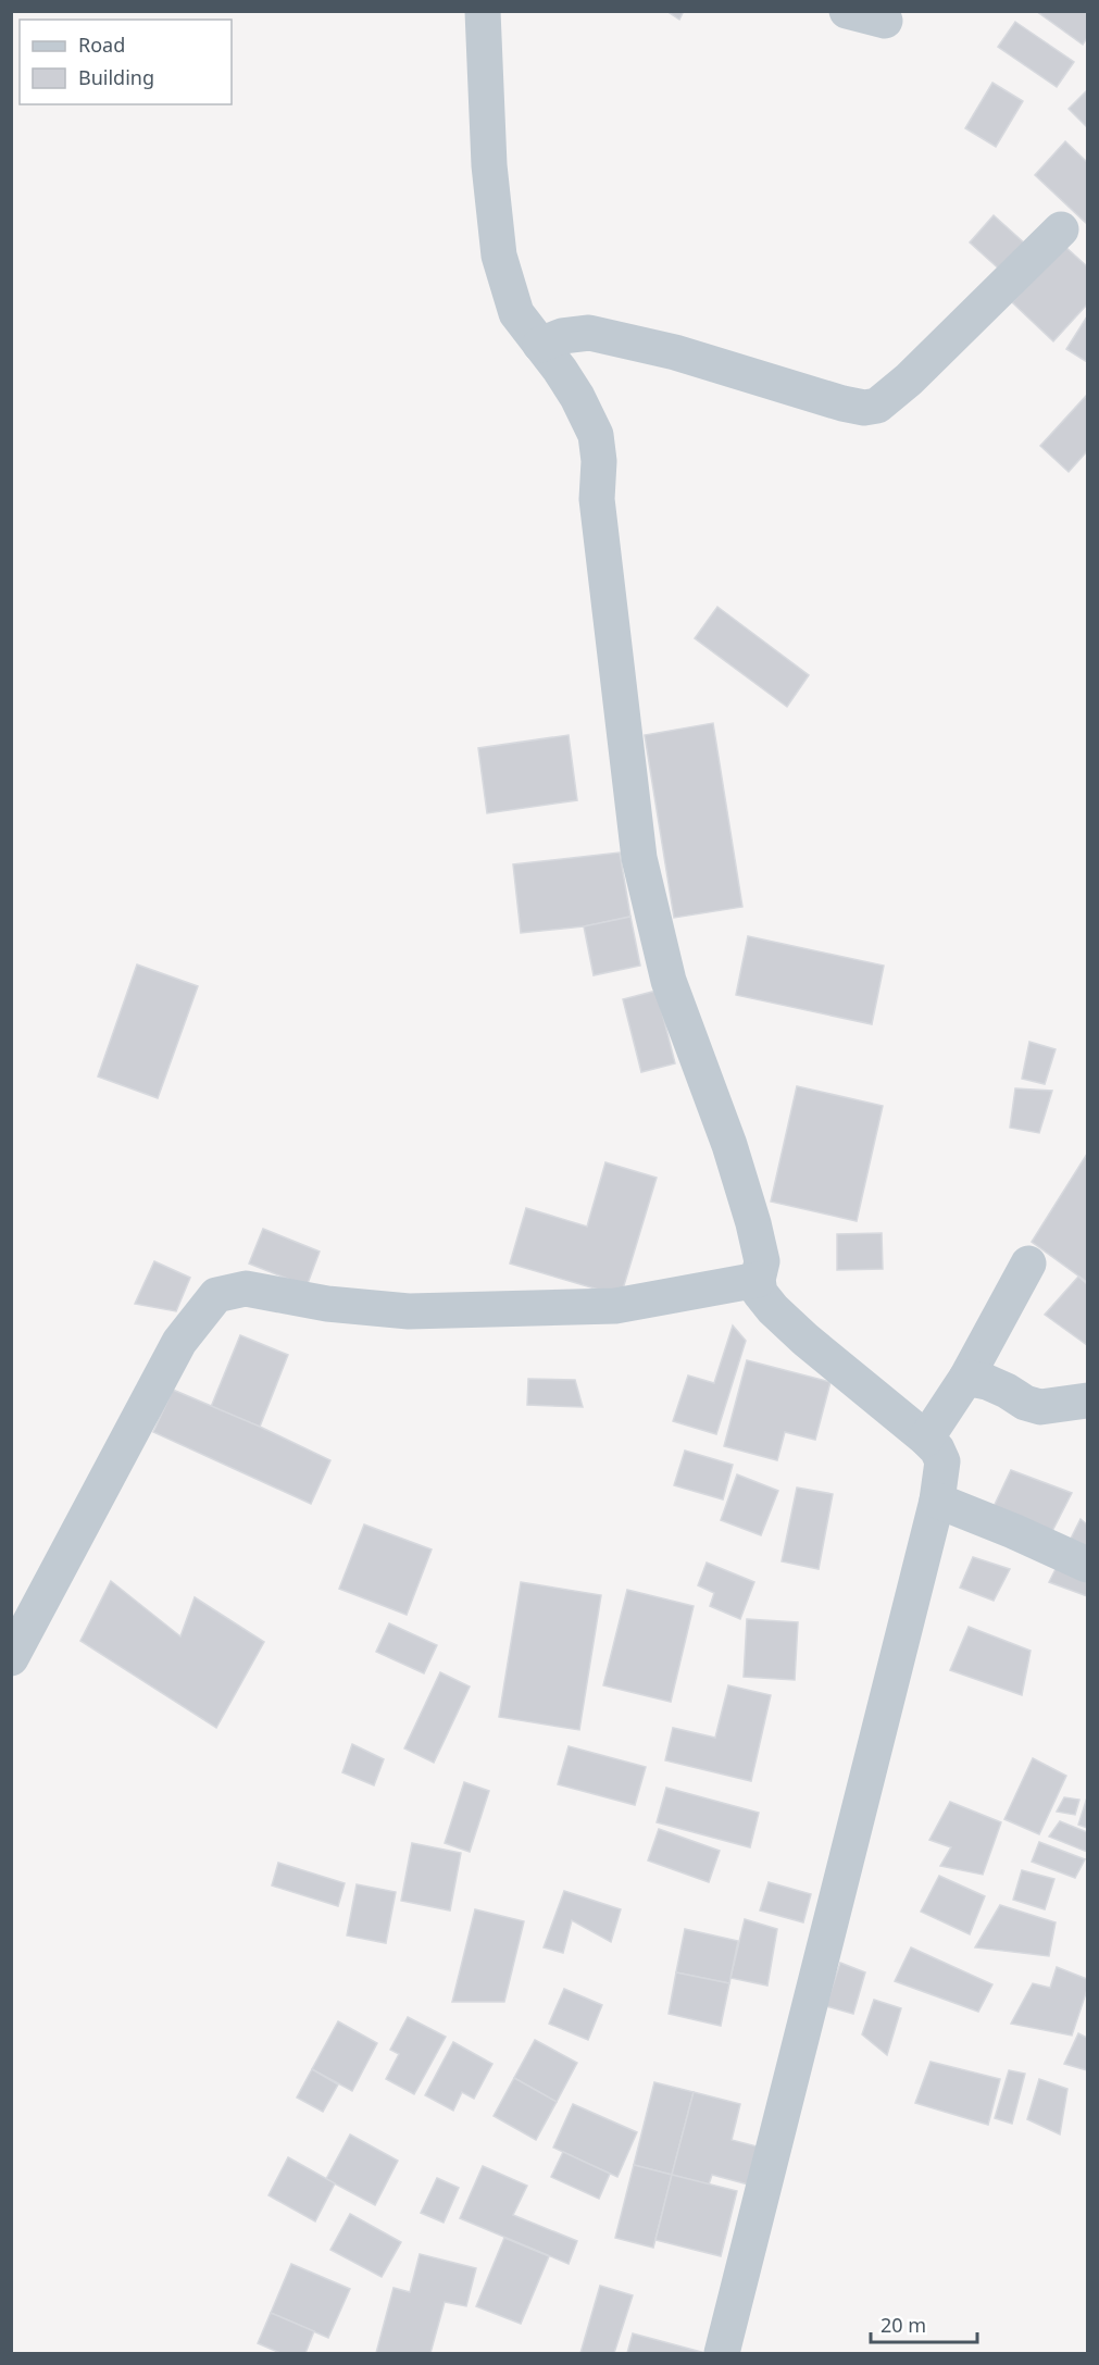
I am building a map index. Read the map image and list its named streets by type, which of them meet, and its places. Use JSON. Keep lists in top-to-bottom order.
{
  "legend": ["Road", "Building"],
  "scale_bar": "20 m"
}
